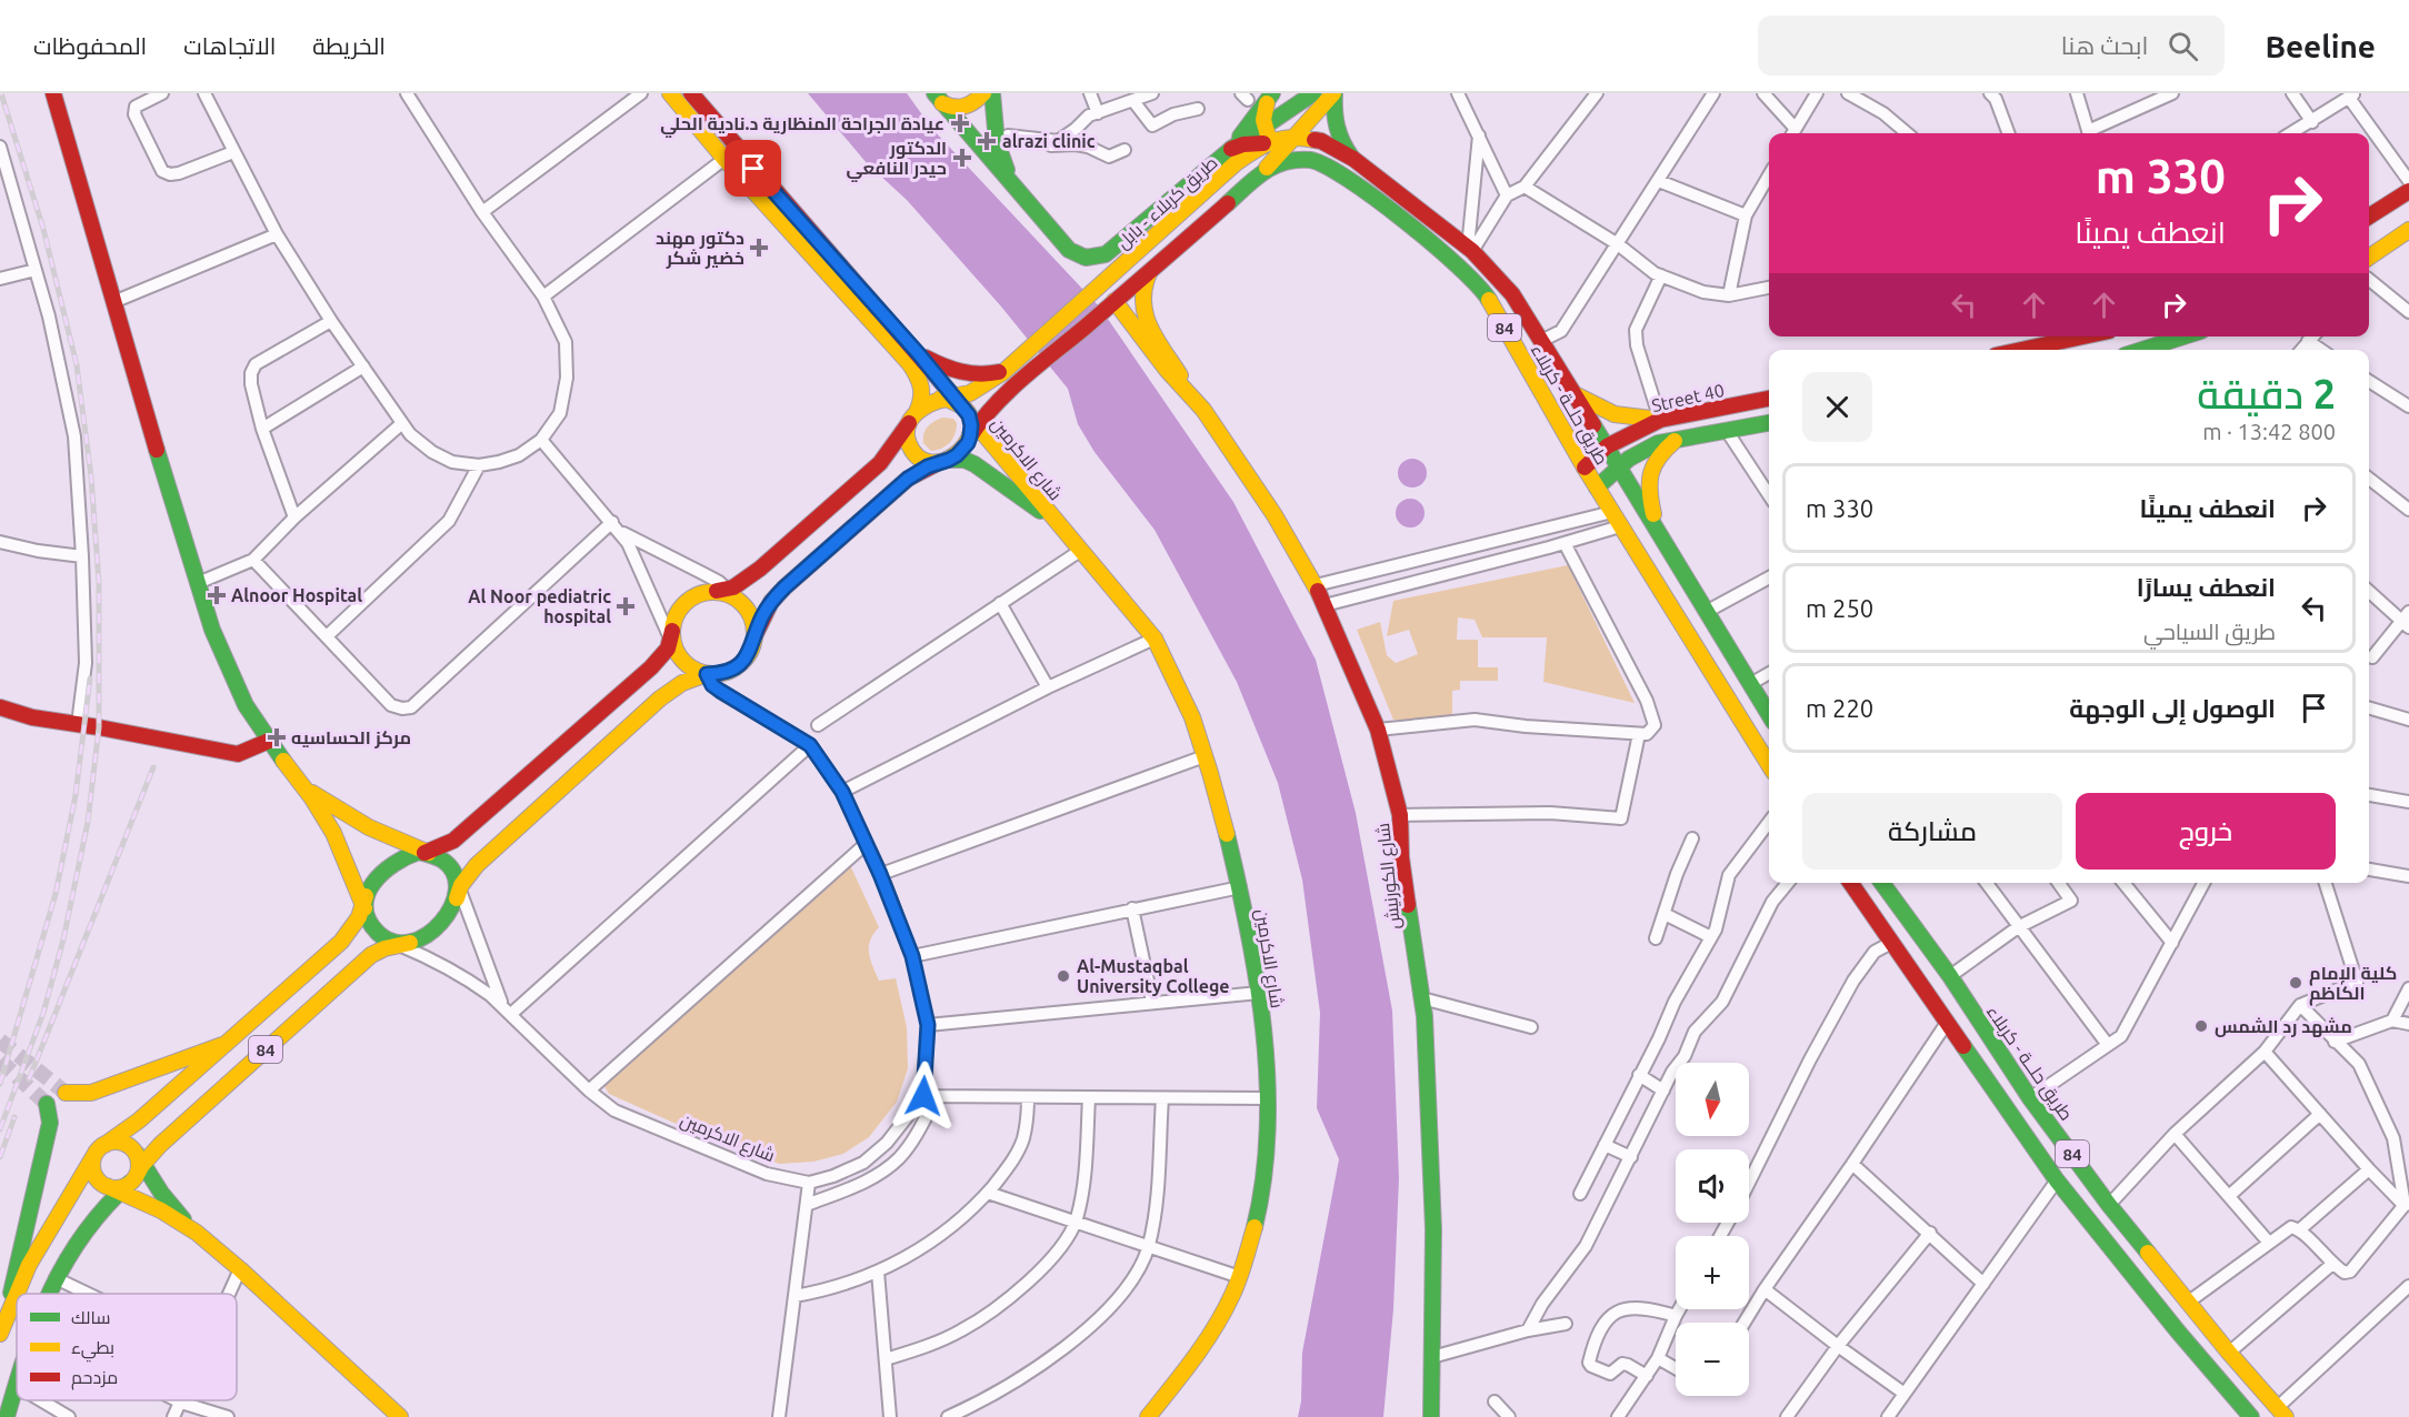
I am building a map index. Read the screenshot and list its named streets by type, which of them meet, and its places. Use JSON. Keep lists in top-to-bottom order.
{
  "streets": {
    "main road": [
      "طريق كربلاء - بابل",
      "84",
      "Street 40",
      "طريق حلــة - كربلاء",
      "شارع الاكرمين",
      "شارع الكورنيش"
    ]
  },
  "crossings": [
    ["طريق كربلاء - بابل", "84"],
    ["طريق كربلاء - بابل", "طريق حلــة - كربلاء"],
    ["84", "طريق حلــة - كربلاء"],
    ["84", "شارع الاكرمين"],
    ["84", "شارع الكورنيش"],
    ["Street 40", "طريق حلــة - كربلاء"]
  ],
  "places": {
    "health": [
      "عيادة الجراحة المنظارية د.نادية الحلي",
      "alrazi clinic",
      "الدكتور حيدر النافعي",
      "دكتور مهند خضير شكر",
      "Alnoor Hospital",
      "Al Noor pediatric hospital",
      "مركز الحساسيه"
    ],
    "other": ["Al-Mustaqbal University College", "كلية الإمام الكاظم", "مشهد رد الشمس"]
  },
  "legend": ["سالك", "بطيء", "مزدحم"],
  "north": "bottom",
  "page": {
    "header": "Beeline",
    "search": "ابحث هنا",
    "nav": ["الخريطة", "الاتجاهات", "المحفوظات"],
    "turn": ["330 m", "انعطف يمينًا"],
    "heading": ["2 دقيقة", "800 m · 13:42"],
    "list": [
      {
        "name": "انعطف يمينًا",
        "value": "330 m"
      },
      {
        "name": "انعطف يسارًا",
        "note": "طريق السياحي",
        "value": "250 m"
      },
      {
        "name": "الوصول إلى الوجهة",
        "value": "220 m"
      }
    ],
    "buttons": ["خروج", "مشاركة"],
    "map_buttons": ["+", "−"]
  }
}
